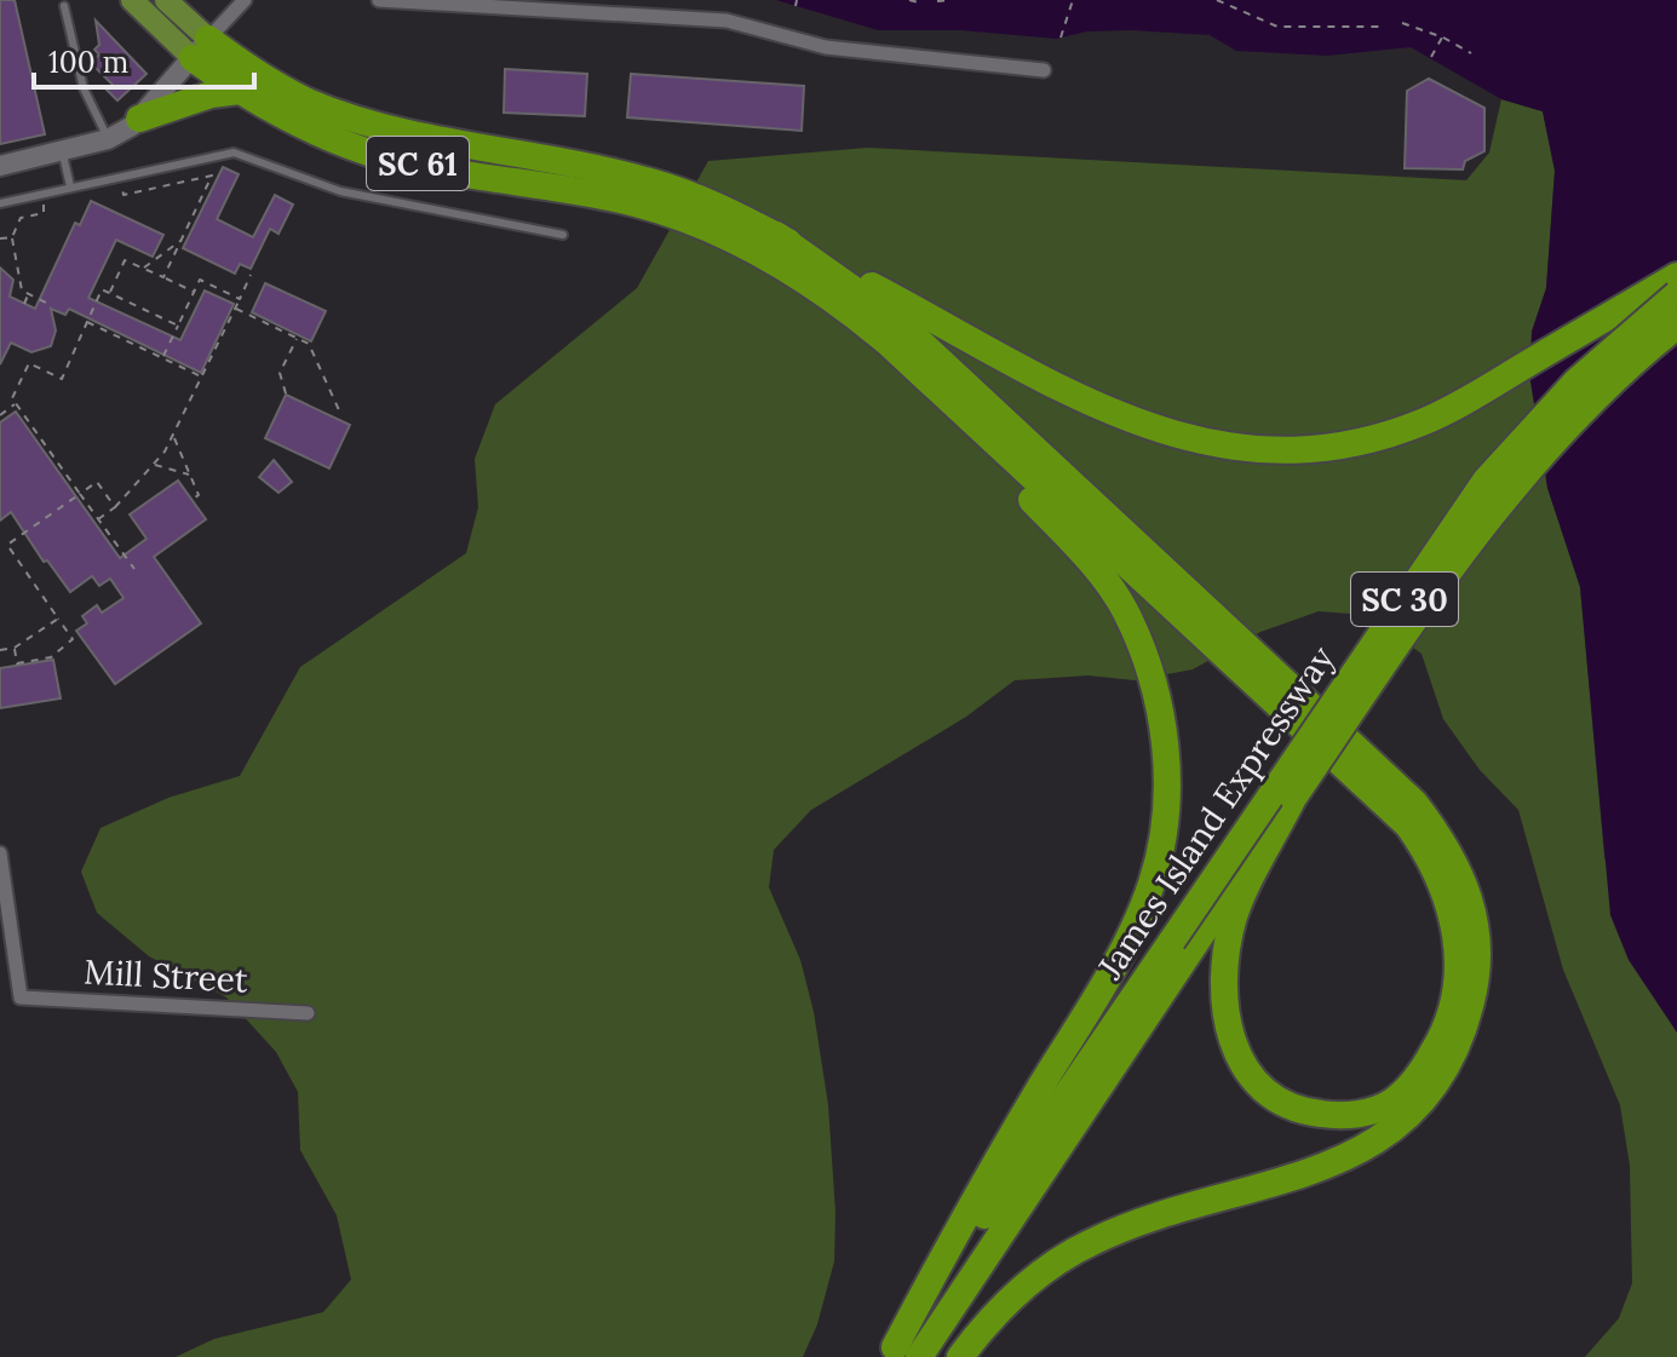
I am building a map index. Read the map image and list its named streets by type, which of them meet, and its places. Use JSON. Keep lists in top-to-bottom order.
{
  "streets": {
    "highway": ["SC 61", "SC 30", "James Island Expressway"],
    "street": ["Mill Street"]
  },
  "scale_bar": "100 m"
}
